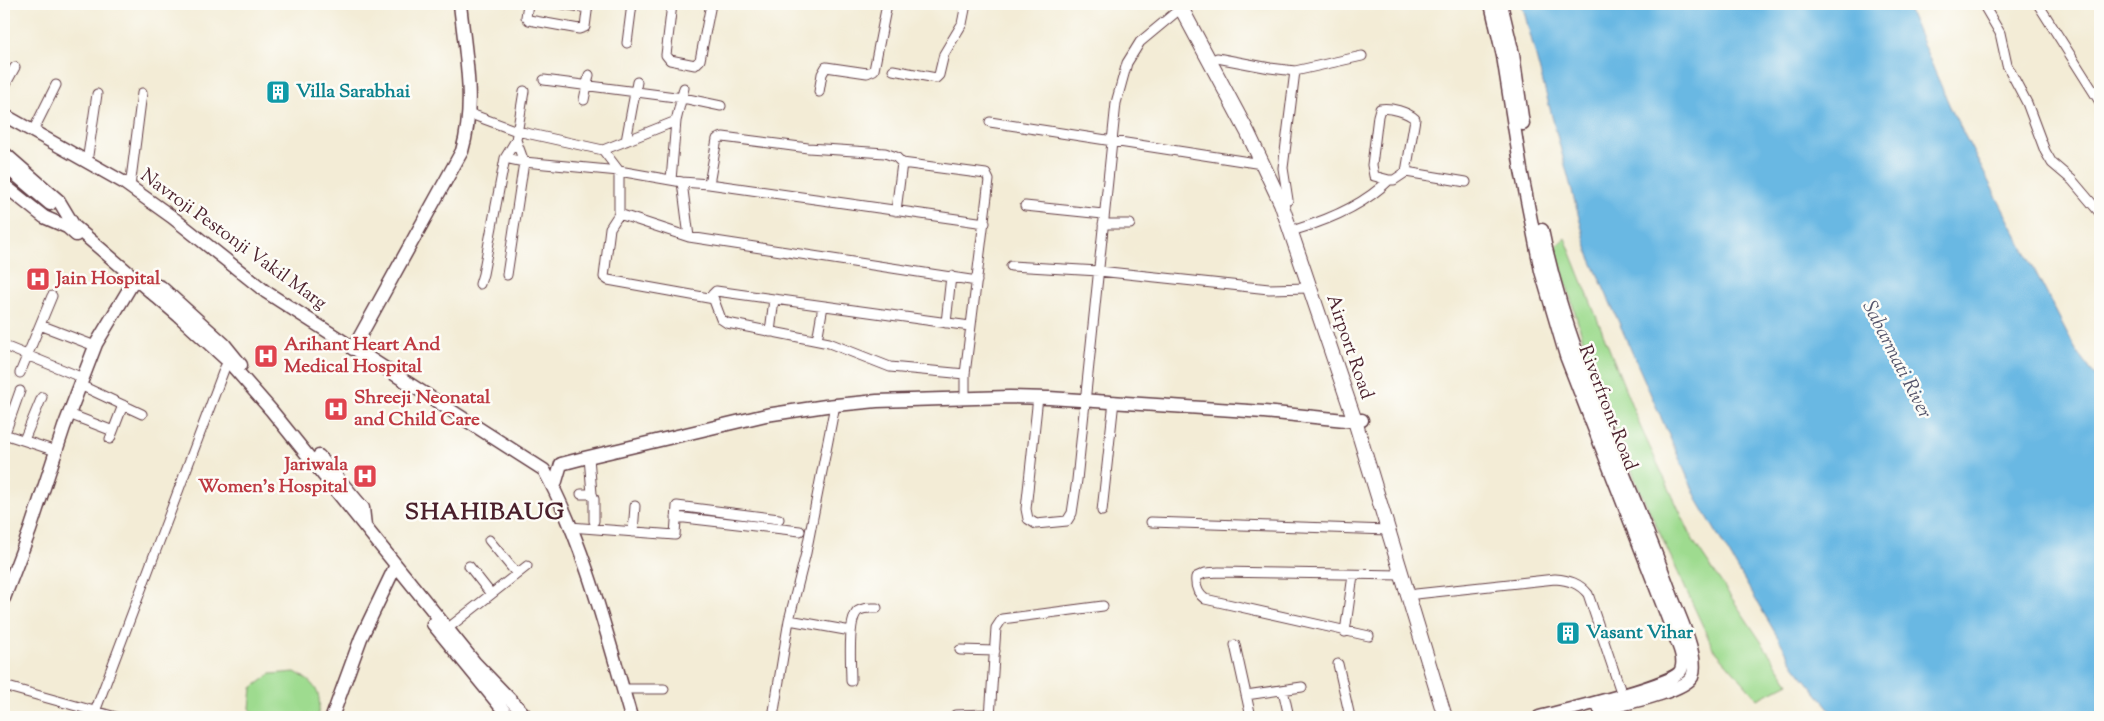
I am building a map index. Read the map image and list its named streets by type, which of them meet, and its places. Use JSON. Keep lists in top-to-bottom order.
{
  "streets": {
    "main road": ["Navroji Pestonji Vakil Marg", "Airport Road", "Riverfront Road"]
  },
  "districts": ["SHAHIBAUG"],
  "water": ["Sabarmati River"],
  "places": {
    "building": ["Villa Sarabhai", "Vasant Vihar"],
    "hospital": [
      "Jain Hospital",
      "Arihant Heart And Medical Hospital",
      "Shreeji Neonatal and Child Care",
      "Jariwala Women's Hospital"
    ]
  }
}
